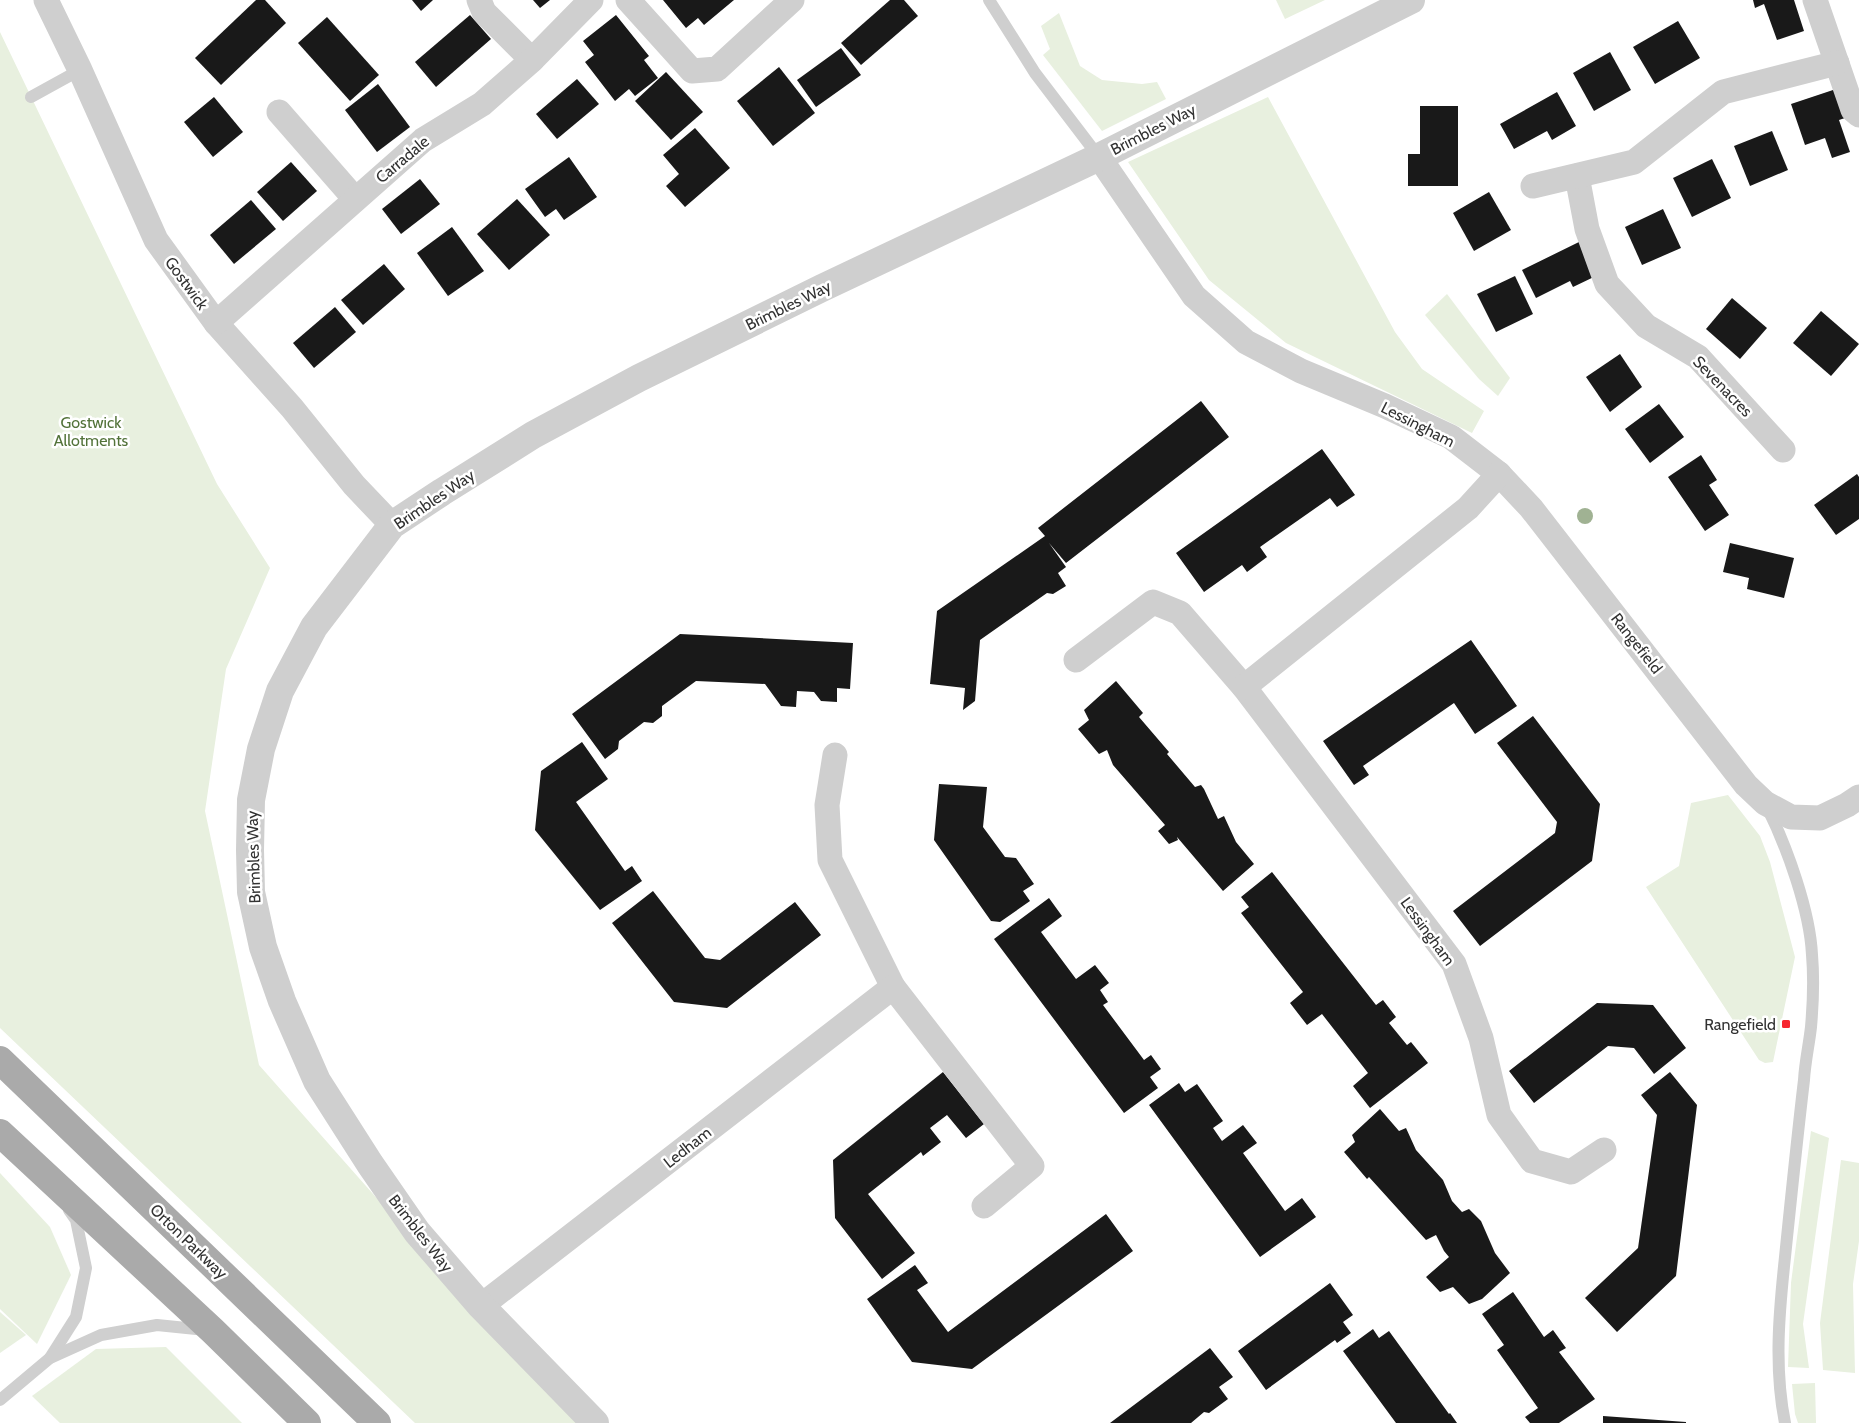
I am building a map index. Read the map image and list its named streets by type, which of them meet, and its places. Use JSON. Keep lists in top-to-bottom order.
{
  "streets": {
    "main road": ["Orton Parkway"],
    "street": [
      "Brimbles Way",
      "Carradale",
      "Gostwick",
      "Sevenacres",
      "Lessingham",
      "Rangefield",
      "Ledham"
    ]
  },
  "crossings": [
    ["Brimbles Way", "Gostwick"],
    ["Brimbles Way", "Lessingham"],
    ["Brimbles Way", "Ledham"],
    ["Carradale", "Gostwick"],
    ["Lessingham", "Rangefield"]
  ],
  "parks": ["Gostwick Allotments"],
  "places": {
    "transit": ["Rangefield"]
  }
}
